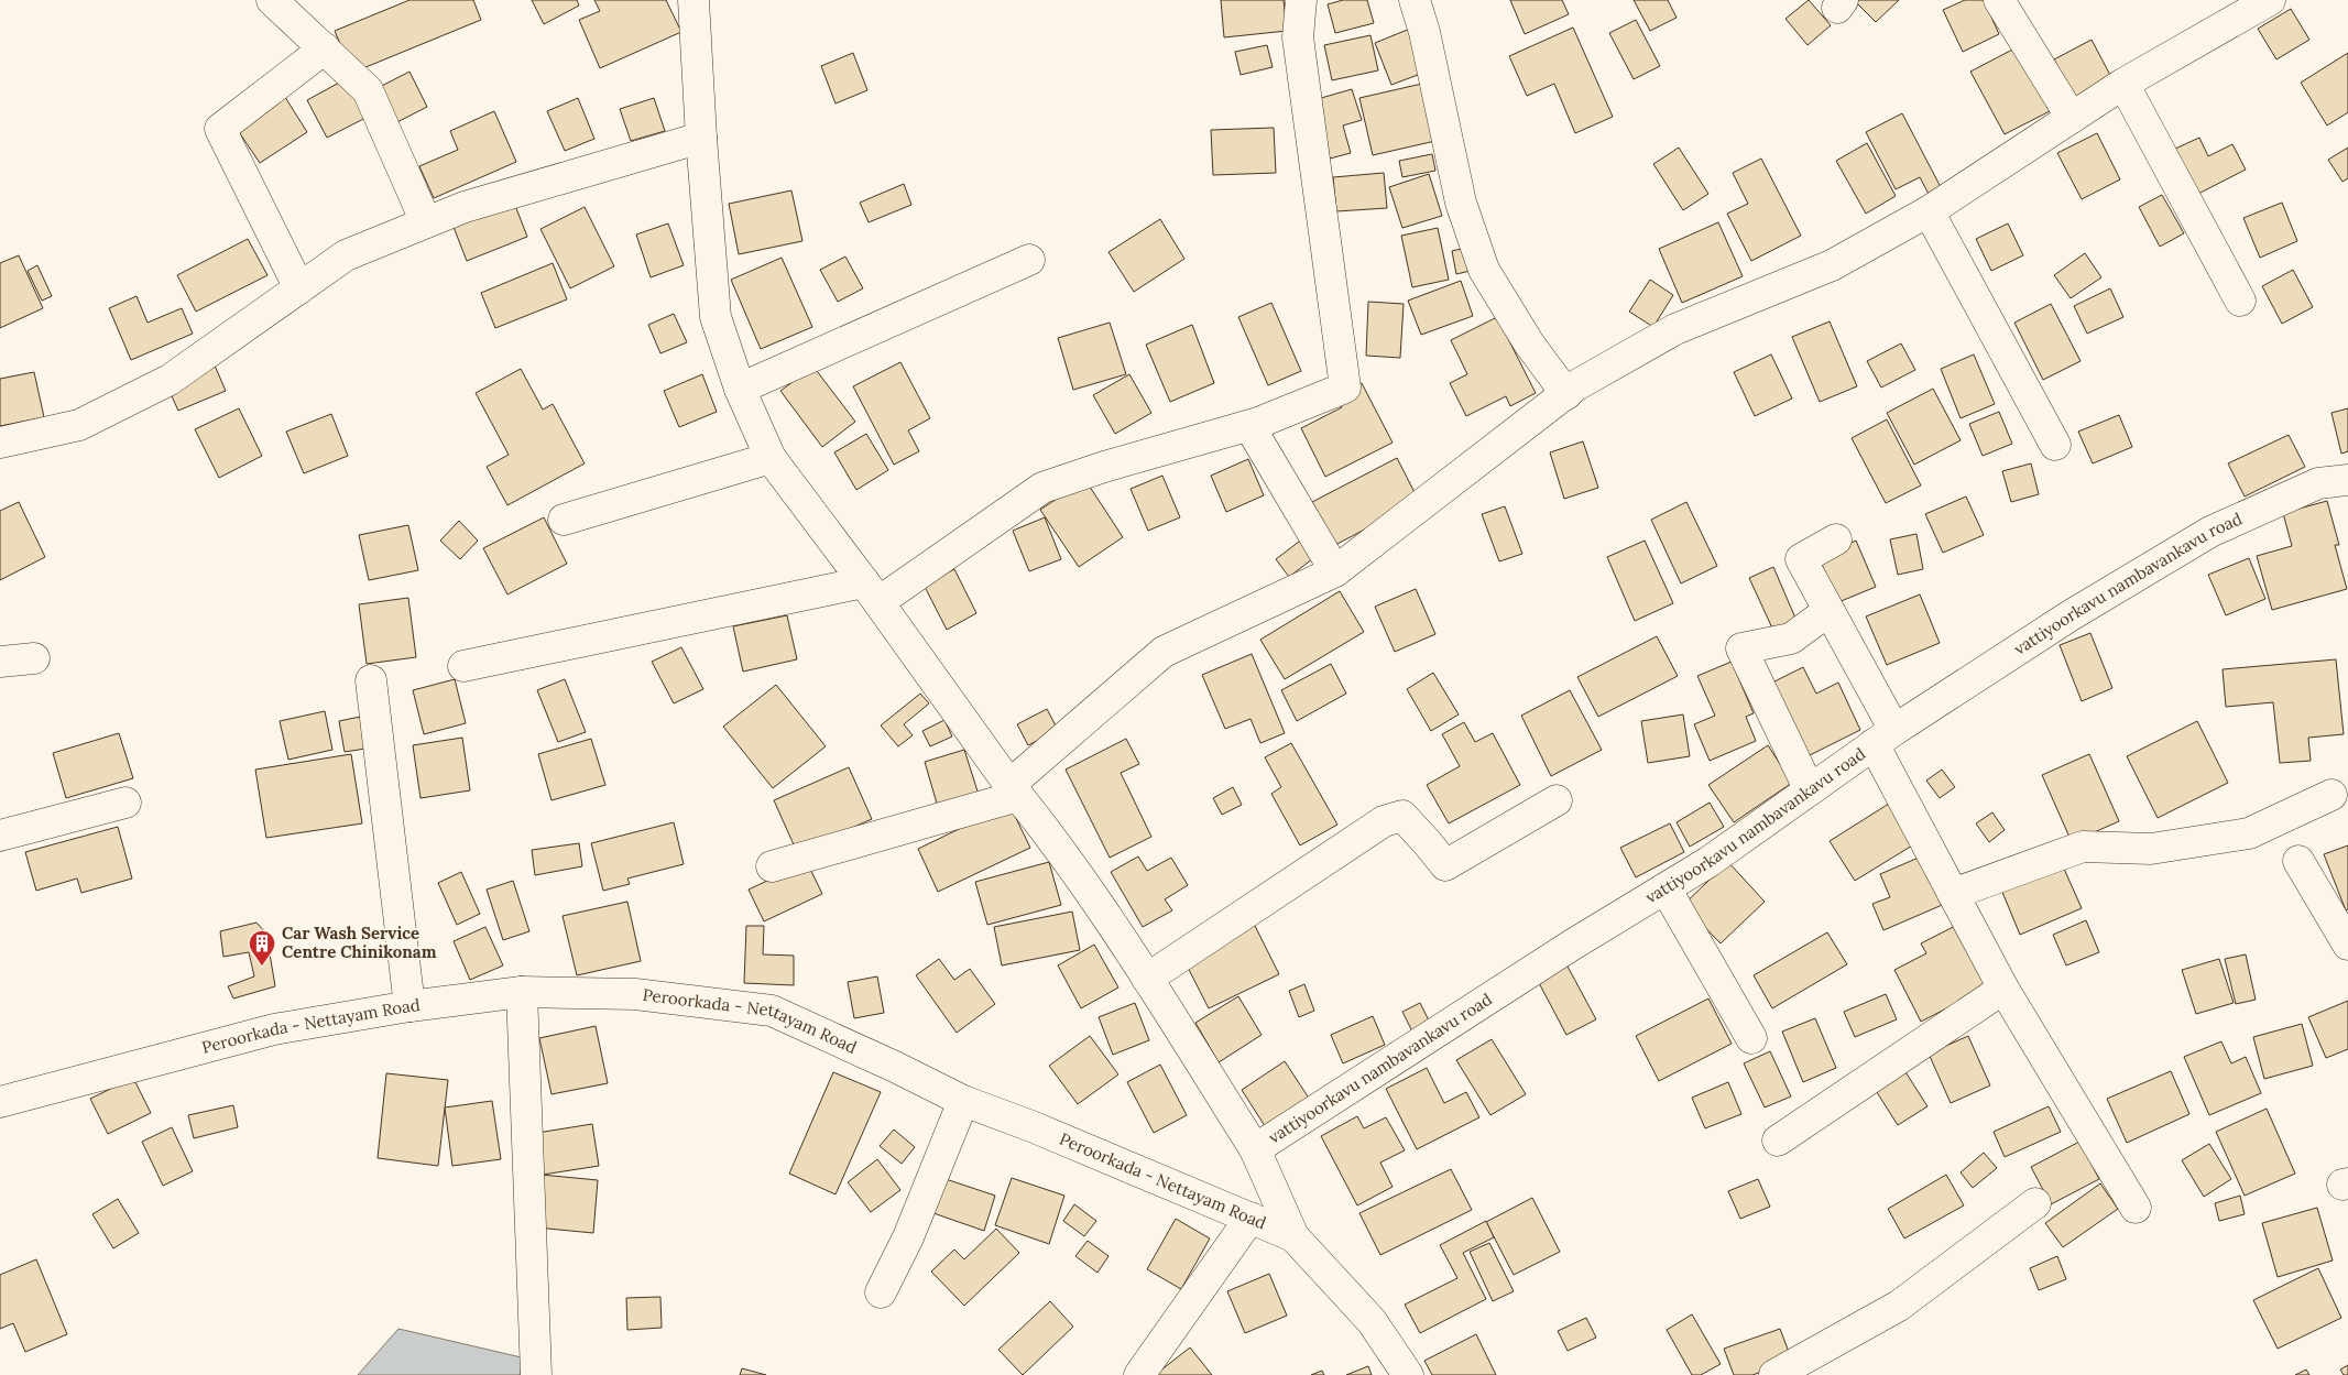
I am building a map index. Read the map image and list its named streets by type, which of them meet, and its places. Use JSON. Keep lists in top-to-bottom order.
{
  "streets": {
    "street": ["vattiyoorkavu nambavankavu road", "Peroorkada - Nettayam Road"]
  },
  "crossings": [
    ["vattiyoorkavu nambavankavu road", "Peroorkada - Nettayam Road"]
  ],
  "places": {
    "building": ["Car Wash Service Centre Chinikonam"]
  }
}
